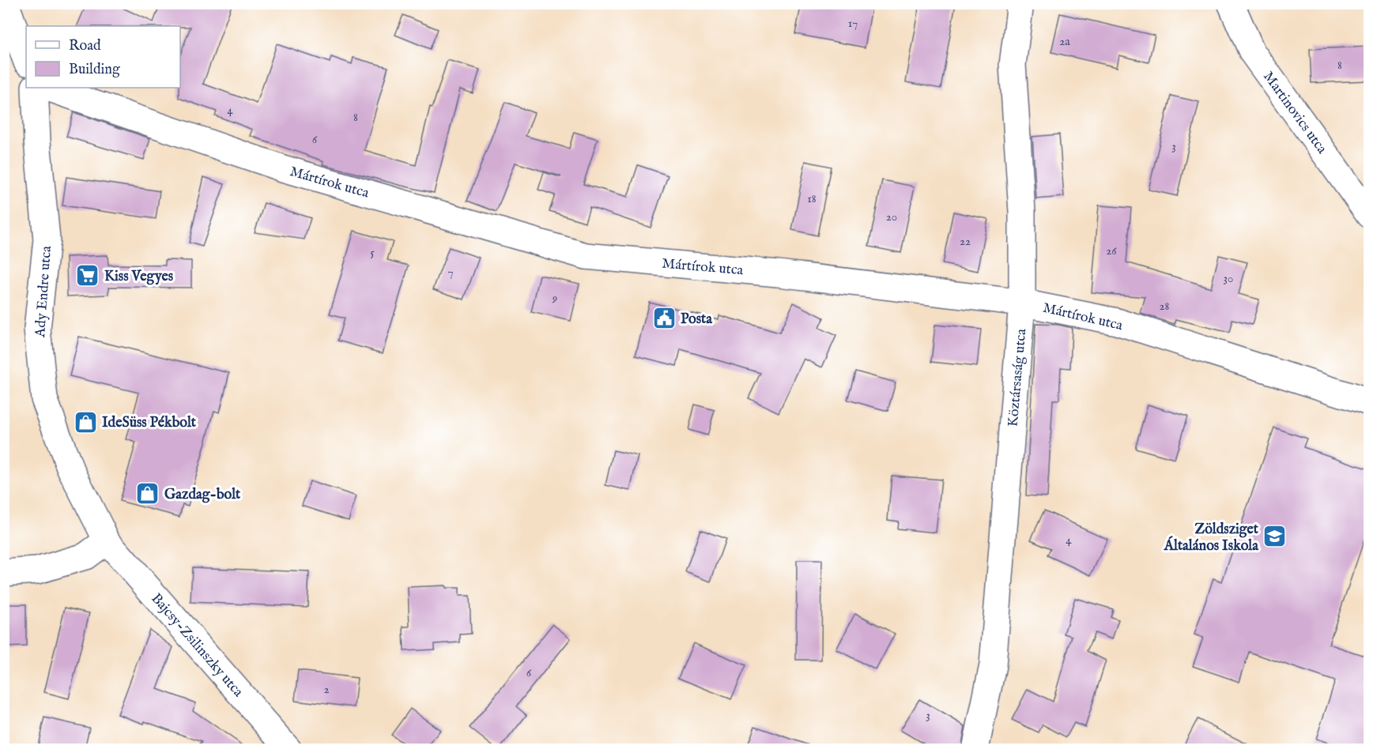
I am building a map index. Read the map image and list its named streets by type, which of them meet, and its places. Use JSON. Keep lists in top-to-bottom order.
{
  "streets": {
    "street": [
      "Martinovics utca",
      "Mártírok utca",
      "Ady Endre utca",
      "Köztársaság utca",
      "Bajcsy-Zsilinszky utca"
    ]
  },
  "crossings": [
    ["Mártírok utca", "Köztársaság utca"],
    ["Ady Endre utca", "Bajcsy-Zsilinszky utca"]
  ],
  "places": {
    "supermarket": ["Kiss Vegyes"],
    "public building": ["Posta"],
    "shop": ["IdeSüss Pékbolt", "Gazdag-bolt"],
    "school or university": ["Zöldsziget Általános Iskola"]
  },
  "house_numbers": [
    "17",
    "2a",
    "8",
    "4",
    "8",
    "6",
    "3",
    "18",
    "20",
    "22",
    "26",
    "5",
    "7",
    "30",
    "9",
    "28",
    "4",
    "6",
    "2",
    "3"
  ],
  "legend": ["Road", "Building"]
}
